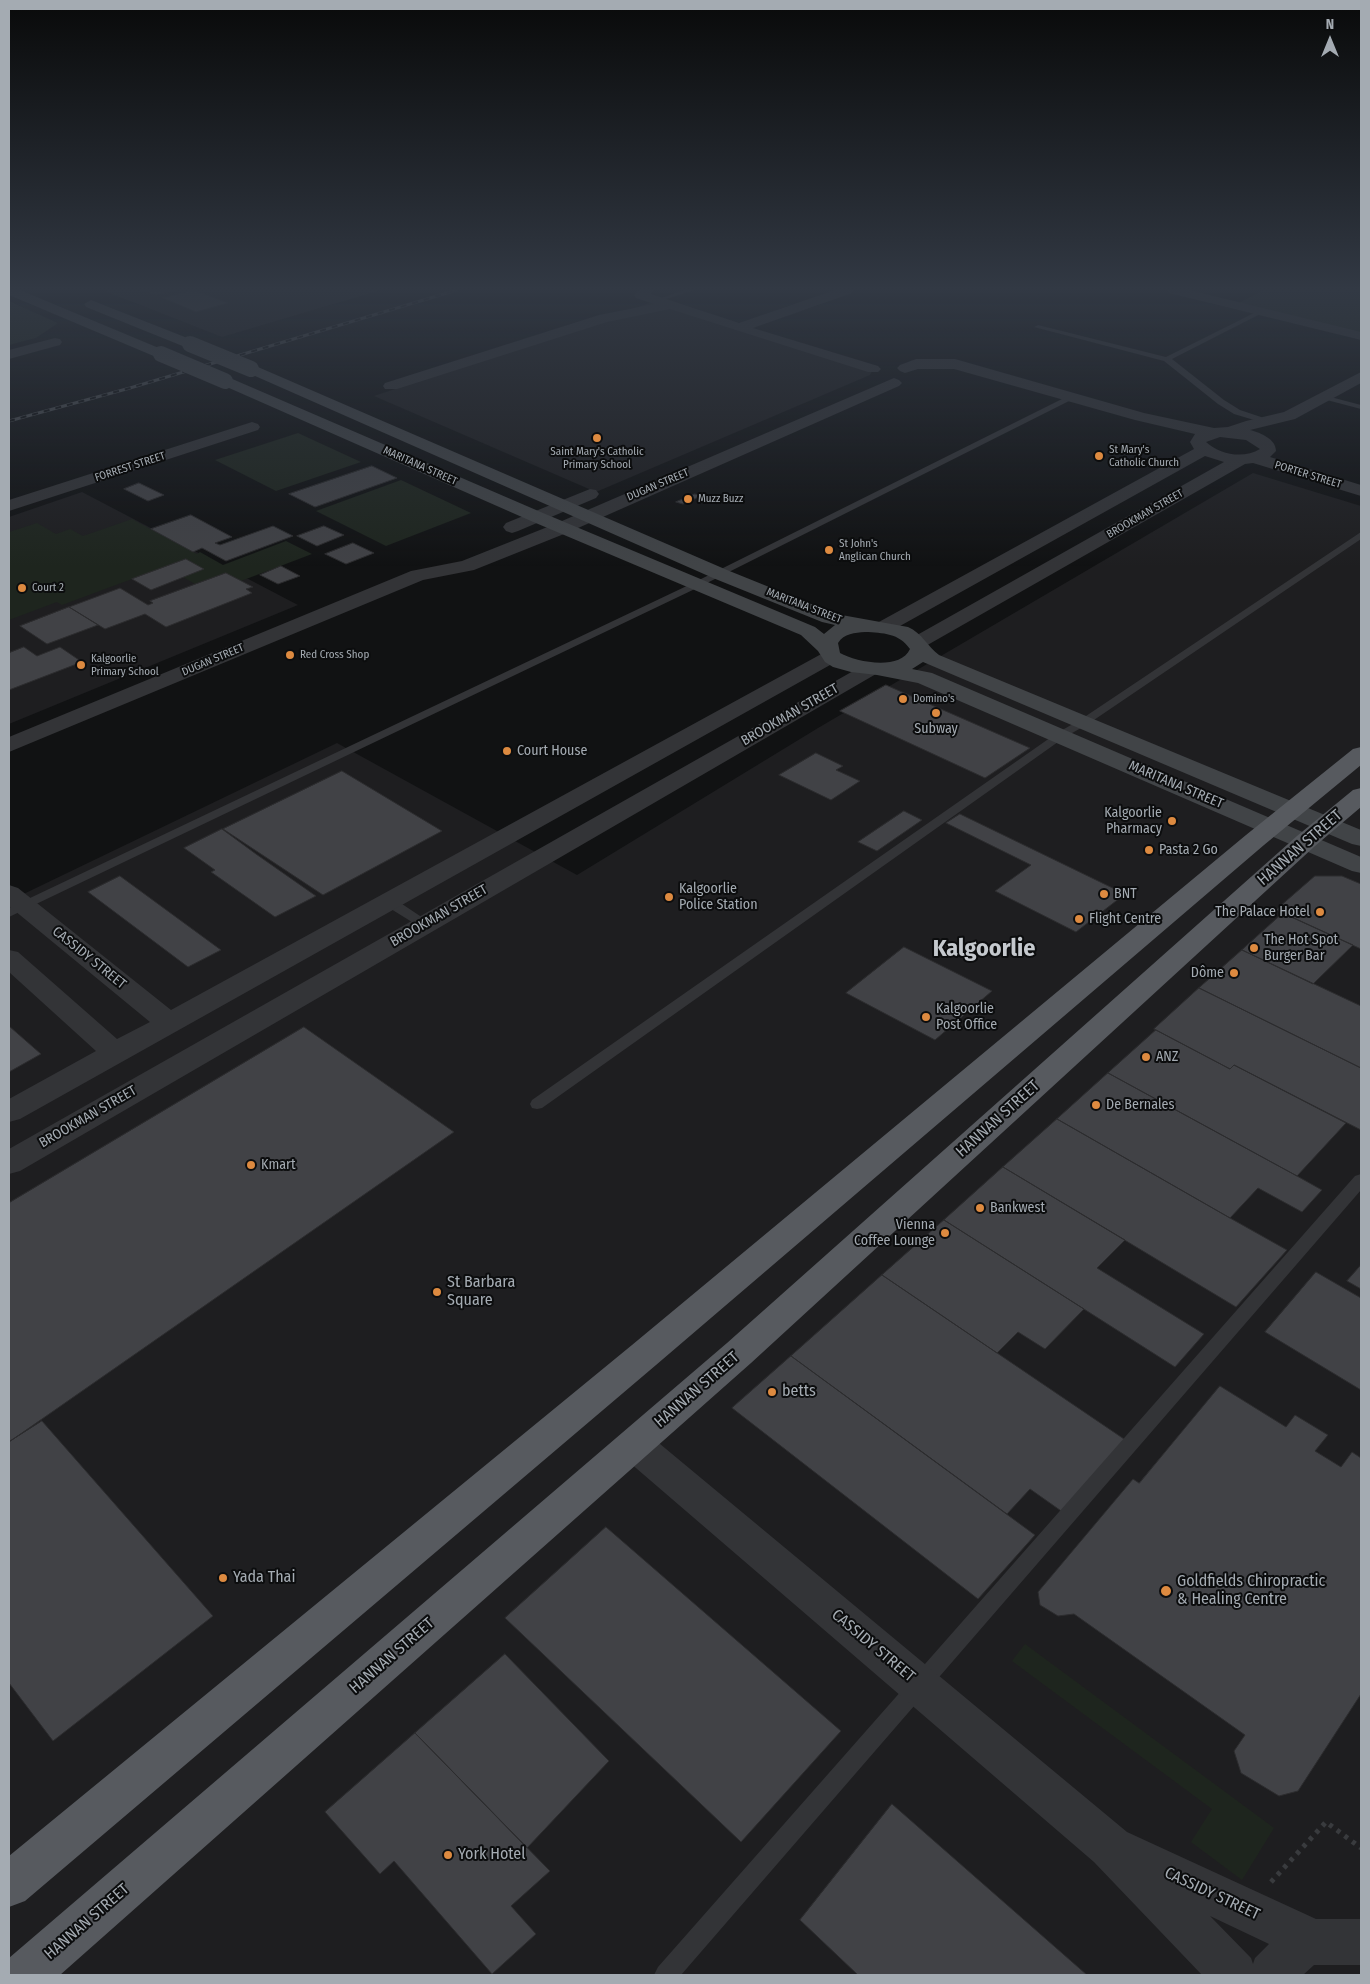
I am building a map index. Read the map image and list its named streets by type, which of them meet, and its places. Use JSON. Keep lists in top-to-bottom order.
{
  "streets": {
    "highway": ["HANNAN STREET"],
    "main road": ["MARITANA STREET"],
    "street": [
      "FORREST STREET",
      "PORTER STREET",
      "DUGAN STREET",
      "BROOKMAN STREET",
      "CASSIDY STREET"
    ]
  },
  "crossings": [
    ["MARITANA STREET", "DUGAN STREET"],
    ["MARITANA STREET", "BROOKMAN STREET"],
    ["MARITANA STREET", "HANNAN STREET"],
    ["PORTER STREET", "BROOKMAN STREET"],
    ["HANNAN STREET", "CASSIDY STREET"]
  ],
  "districts": ["Kalgoorlie"],
  "places": [
    "Saint Mary's Catholic Primary School",
    "St Mary's Catholic Church",
    "Muzz Buzz",
    "St John's Anglican Church",
    "Court 2",
    "Red Cross Shop",
    "Kalgoorlie Primary School",
    "Domino's",
    "Subway",
    "Court House",
    "Kalgoorlie Pharmacy",
    "Pasta 2 Go",
    "BNT",
    "Kalgoorlie Police Station",
    "The Palace Hotel",
    "Flight Centre",
    "The Hot Spot Burger Bar",
    "Dôme",
    "Kalgoorlie Post Office",
    "ANZ",
    "De Bernales",
    "Kmart",
    "Bankwest",
    "Vienna Coffee Lounge",
    "St Barbara Square",
    "betts",
    "Yada Thai",
    "Goldfields Chiropractic & Healing Centre",
    "York Hotel"
  ],
  "north": "top"
}
